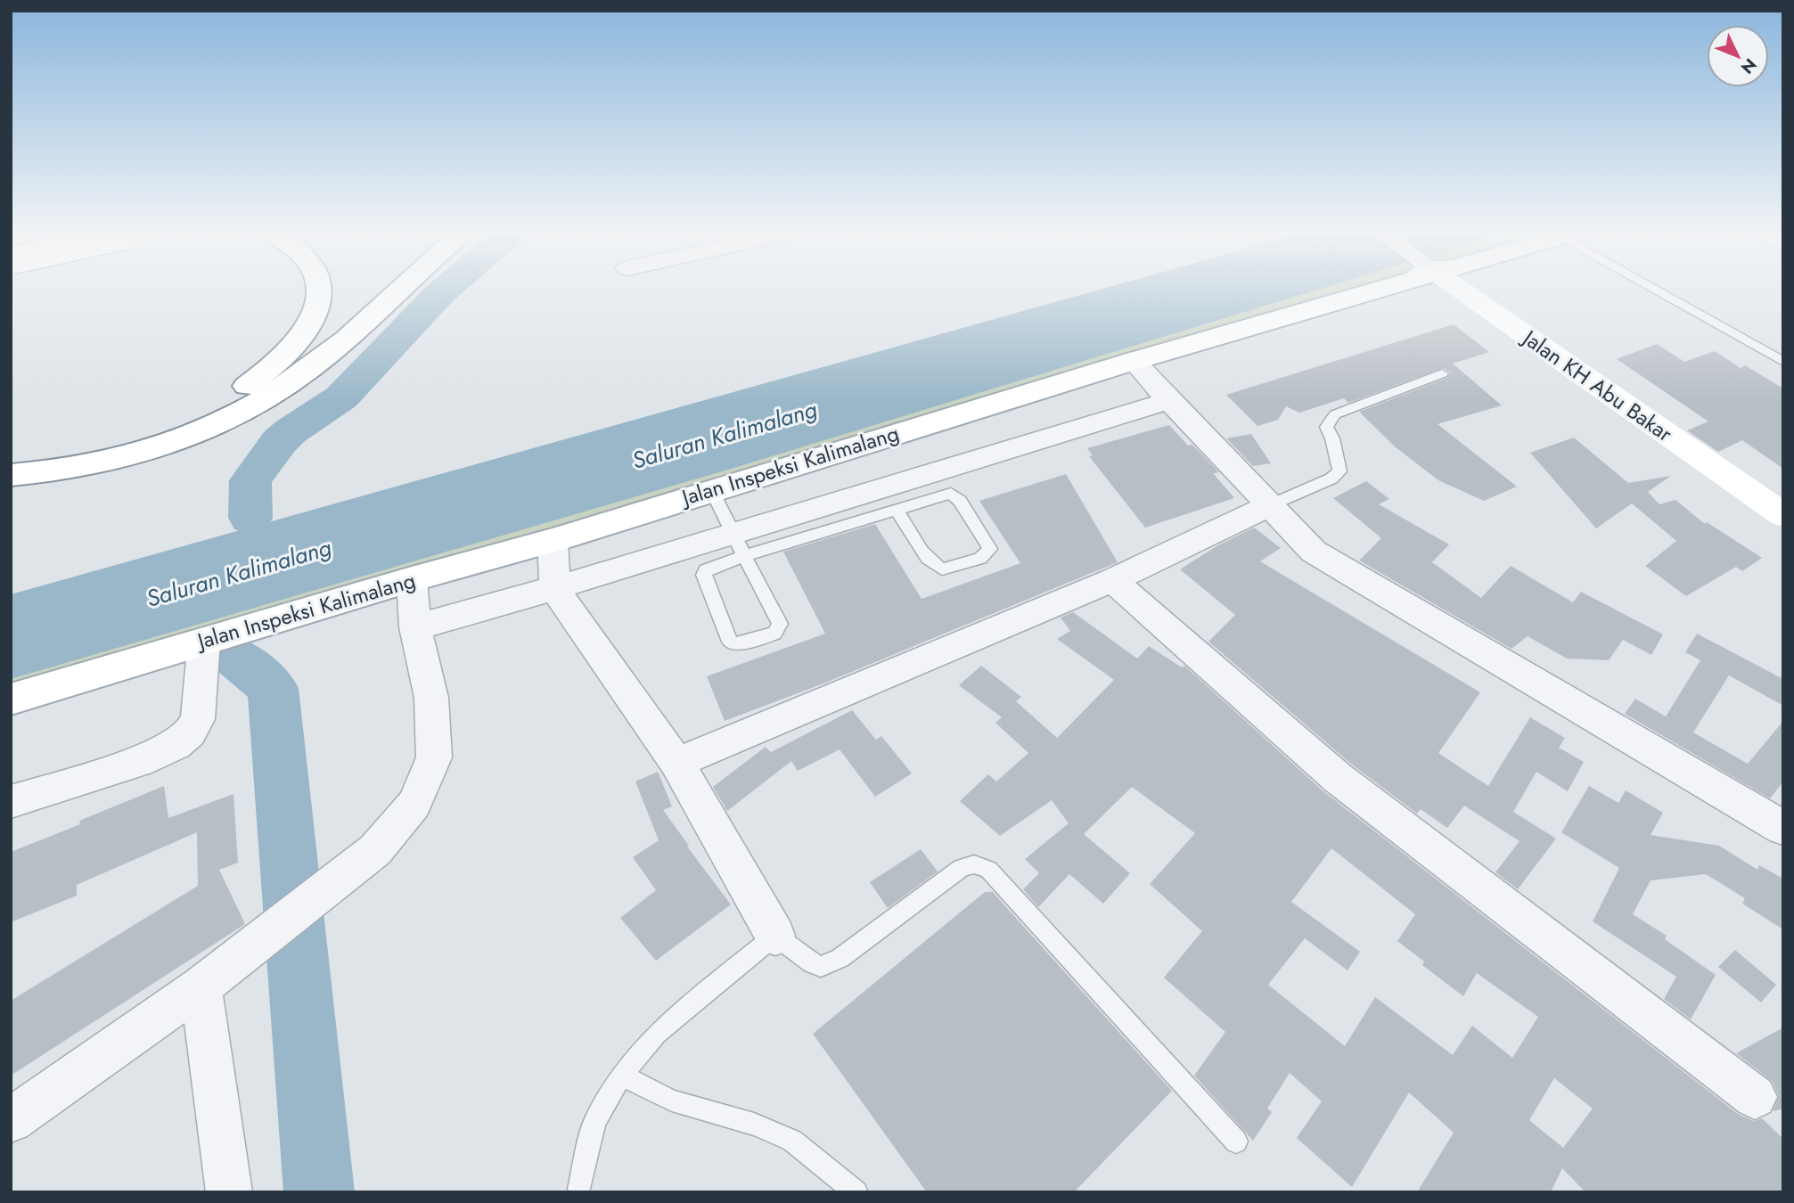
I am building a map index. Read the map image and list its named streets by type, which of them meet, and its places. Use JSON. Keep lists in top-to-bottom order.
{
  "streets": {
    "main road": ["Jalan KH Abu Bakar", "Jalan Inspeksi Kalimalang"]
  },
  "water": ["Saluran Kalimalang"],
  "north": "bottom right"
}
